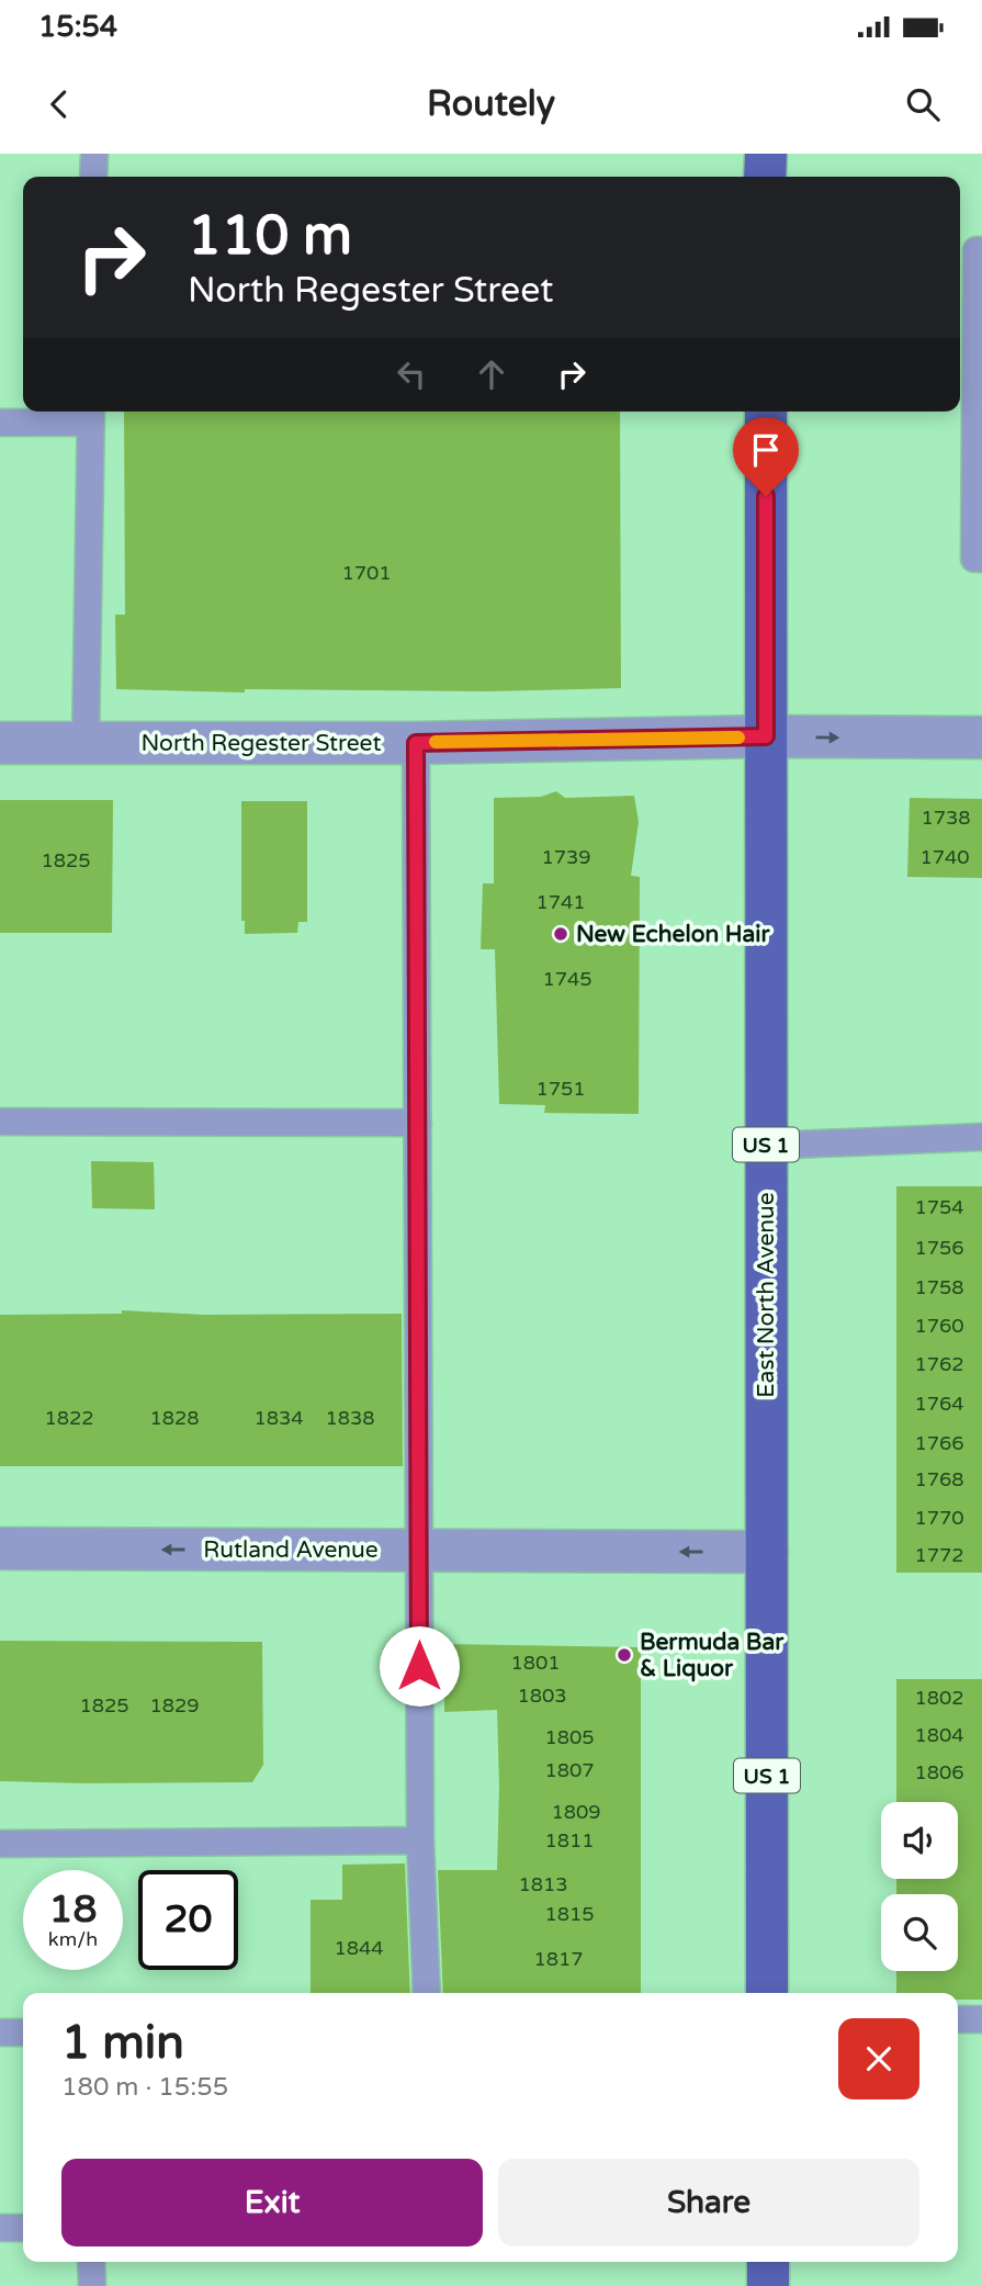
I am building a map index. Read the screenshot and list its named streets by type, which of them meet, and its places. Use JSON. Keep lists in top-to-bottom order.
{
  "streets": {
    "main road": ["US 1", "East North Avenue"],
    "street": ["North Regester Street", "Rutland Avenue"]
  },
  "crossings": [
    ["North Regester Street", "East North Avenue"],
    ["East North Avenue", "Rutland Avenue"]
  ],
  "one_way": ["Rutland Avenue"],
  "places": ["New Echelon Hair", "Bermuda Bar & Liquor"],
  "house_numbers": [
    "1701",
    "1738",
    "1739",
    "1740",
    "1825",
    "1741",
    "1745",
    "1751",
    "1754",
    "1756",
    "1758",
    "1760",
    "1762",
    "1764",
    "1822",
    "1828",
    "1834",
    "1838",
    "1766",
    "1768",
    "1770",
    "1772",
    "1801",
    "1803",
    "1802",
    "1825",
    "1829",
    "1804",
    "1805",
    "1807",
    "1806",
    "1809",
    "1811",
    "1813",
    "1815",
    "1844",
    "1817"
  ],
  "page": {
    "status": "15:54",
    "header": "Routely",
    "turn": ["110 m", "North Regester Street"],
    "speed": "18 km/h",
    "limit": "20",
    "heading": ["1 min", "180 m · 15:55"],
    "buttons": ["Exit", "Share"]
  }
}
